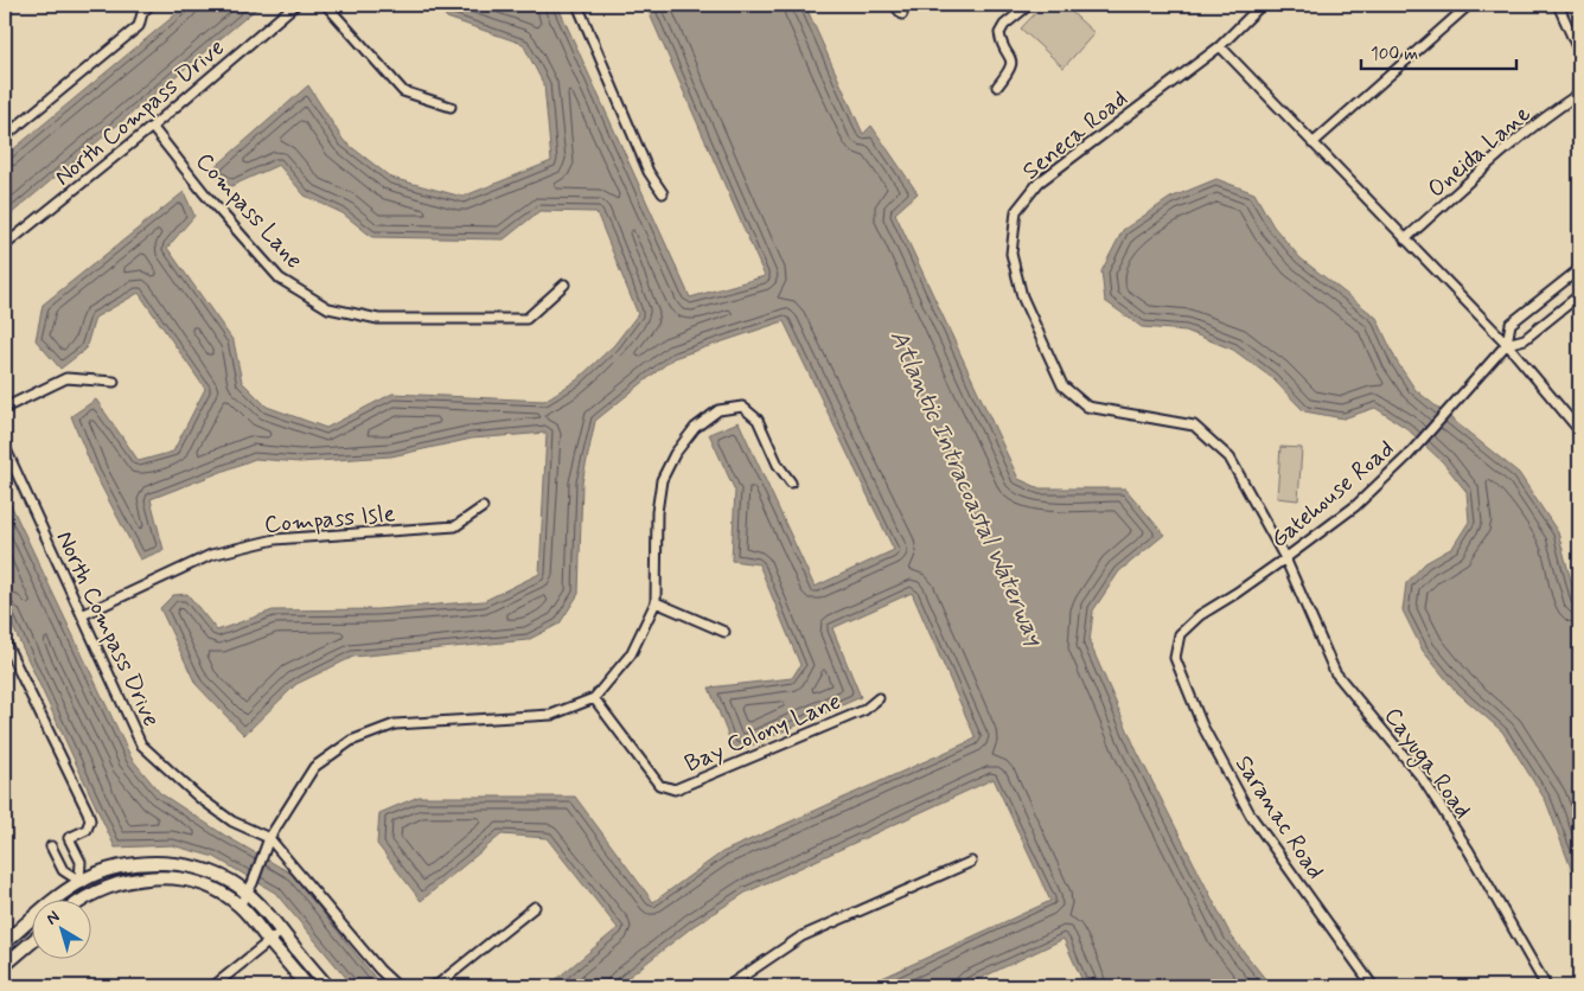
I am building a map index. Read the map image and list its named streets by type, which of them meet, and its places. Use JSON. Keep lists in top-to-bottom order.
{
  "streets": {
    "street": [
      "North Compass Drive",
      "Seneca Road",
      "Oneida Lane",
      "Compass Lane",
      "Gatehouse Road",
      "Compass Isle",
      "Bay Colony Lane",
      "Cayuga Road",
      "Saranac Road"
    ]
  },
  "crossings": [
    ["North Compass Drive", "Compass Lane"],
    ["North Compass Drive", "Compass Isle"],
    ["Seneca Road", "Gatehouse Road"],
    ["Seneca Road", "Cayuga Road"],
    ["Gatehouse Road", "Cayuga Road"],
    ["Gatehouse Road", "Saranac Road"]
  ],
  "water": ["Atlantic Intracoastal Waterway"],
  "scale_bar": "100 m",
  "north": "top left"
}
